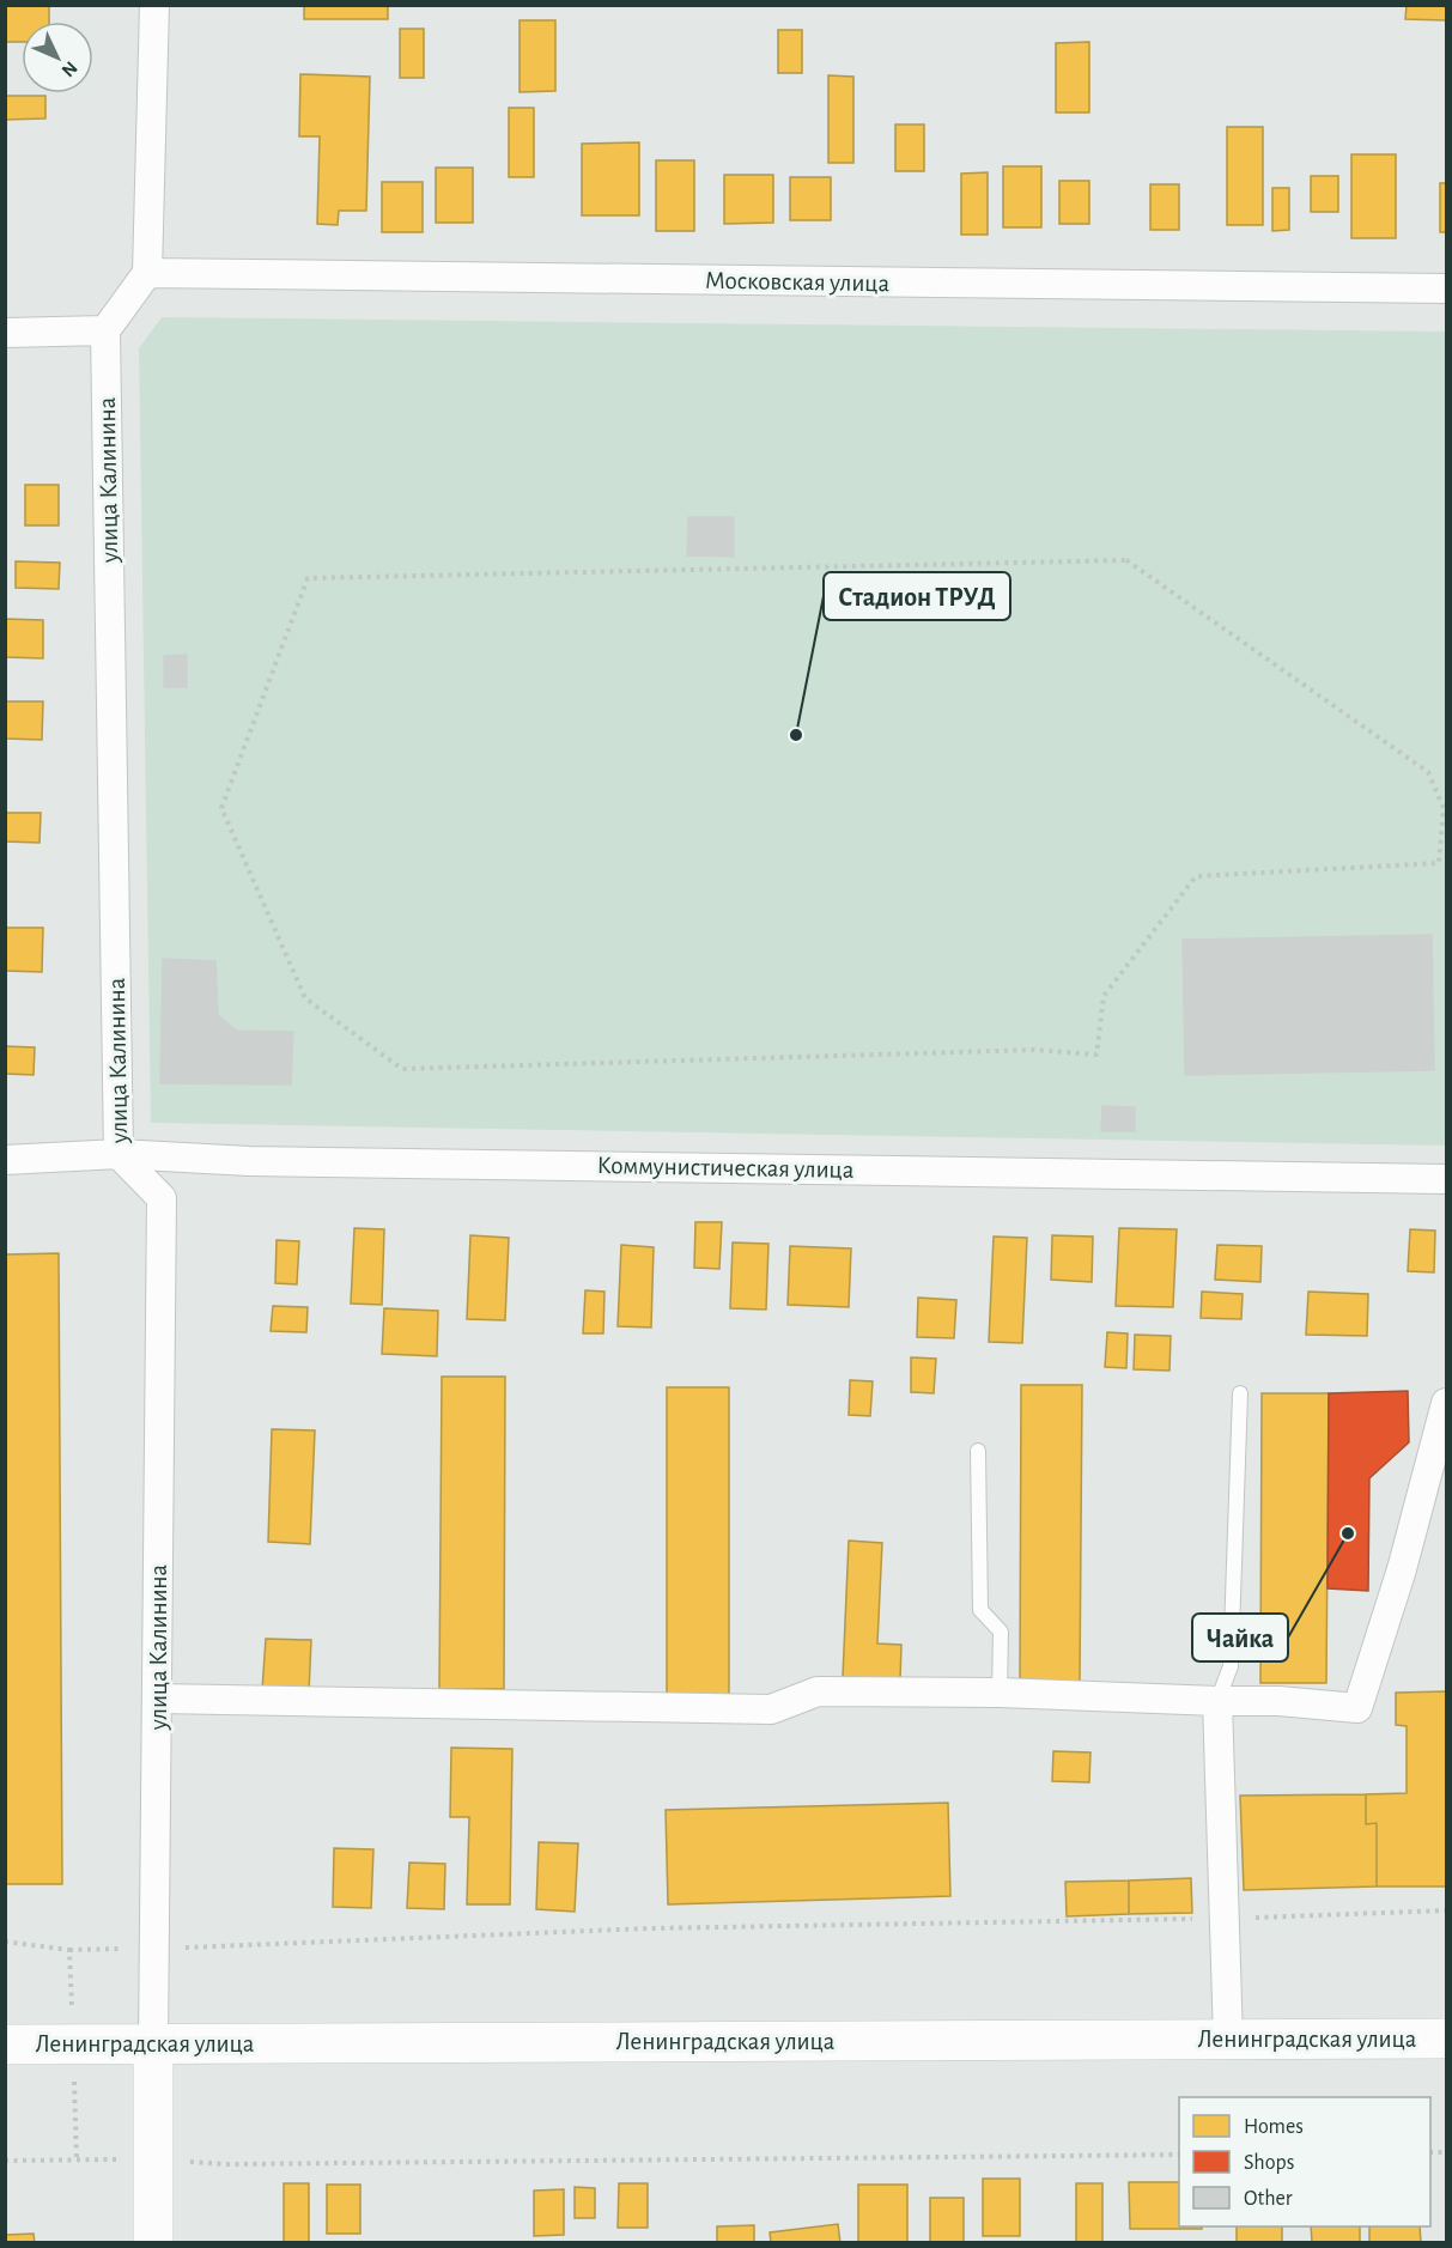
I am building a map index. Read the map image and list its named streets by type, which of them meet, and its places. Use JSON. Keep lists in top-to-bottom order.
{
  "streets": {
    "street": [
      "Московская улица",
      "улица Калинина",
      "Коммунистическая улица",
      "Ленинградская улица"
    ]
  },
  "crossings": [
    ["улица Калинина", "Коммунистическая улица"],
    ["улица Калинина", "Ленинградская улица"]
  ],
  "places": ["Стадион ТРУД", "Чайка"],
  "legend": ["Homes", "Shops", "Other"],
  "north": "bottom right"
}
